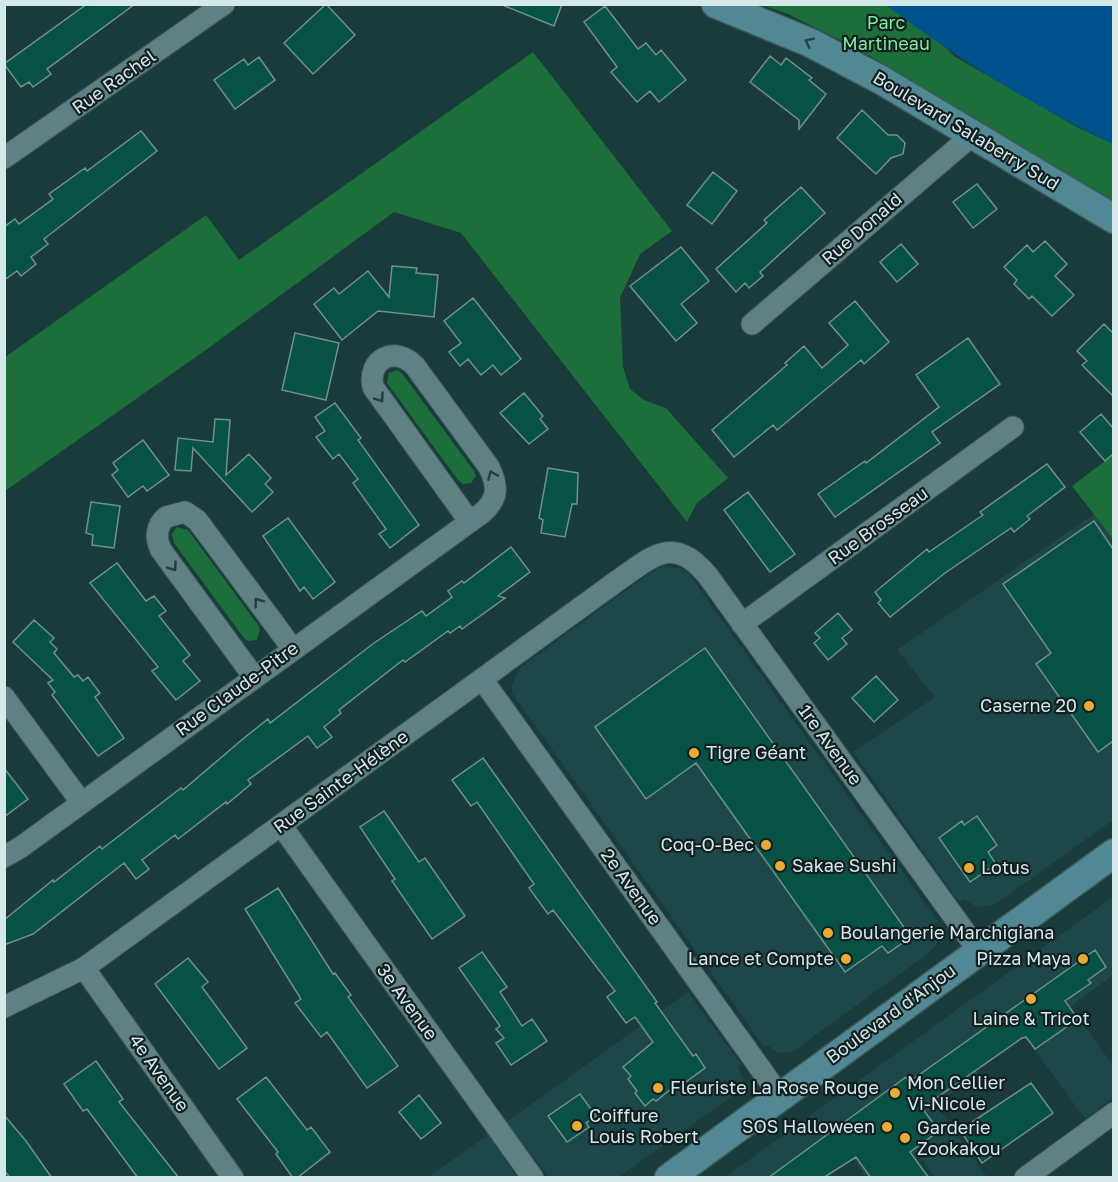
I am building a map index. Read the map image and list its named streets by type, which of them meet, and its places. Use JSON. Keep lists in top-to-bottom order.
{
  "streets": {
    "street": [
      "Rue Rachel",
      "Boulevard Salaberry Sud",
      "Rue Donald",
      "Rue Brosseau",
      "Rue Claude-Pitre",
      "1re Avenue",
      "Rue Sainte-Hélène",
      "2e Avenue",
      "3e Avenue",
      "Boulevard d'Anjou",
      "4e Avenue"
    ]
  },
  "crossings": [
    ["Boulevard Salaberry Sud", "Rue Donald"],
    ["Rue Brosseau", "1re Avenue"],
    ["1re Avenue", "Rue Sainte-Hélène"],
    ["1re Avenue", "Boulevard d'Anjou"],
    ["Rue Sainte-Hélène", "2e Avenue"],
    ["Rue Sainte-Hélène", "3e Avenue"],
    ["Rue Sainte-Hélène", "4e Avenue"],
    ["2e Avenue", "Boulevard d'Anjou"]
  ],
  "one_way": ["Boulevard Salaberry Sud"],
  "parks": ["Parc Martineau"],
  "places": [
    "Caserne 20",
    "Tigre Géant",
    "Coq-O-Bec",
    "Sakae Sushi",
    "Lotus",
    "Boulangerie Marchigiana",
    "Lance et Compte",
    "Pizza Maya",
    "Laine & Tricot",
    "Fleuriste La Rose Rouge",
    "Mon Cellier Vi-Nicole",
    "Coiffure Louis Robert",
    "SOS Halloween",
    "Garderie Zookakou"
  ]
}
